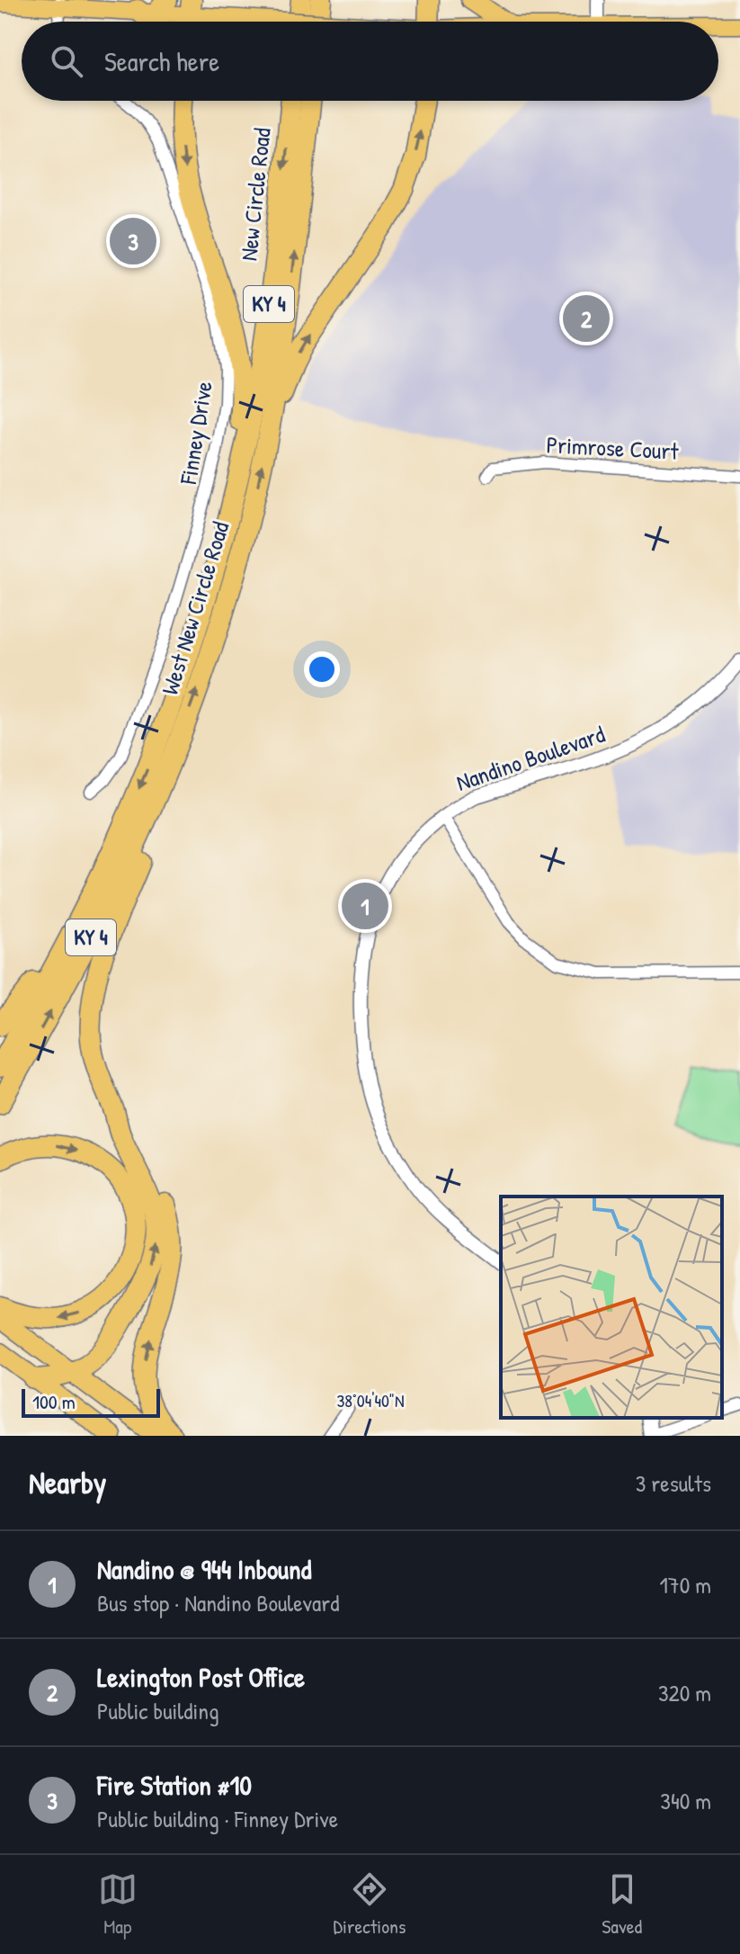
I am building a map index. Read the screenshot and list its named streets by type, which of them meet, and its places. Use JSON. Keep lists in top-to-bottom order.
{
  "streets": {
    "highway": ["New Circle Road", "KY 4", "West New Circle Road"],
    "street": ["Finney Drive", "Primrose Court", "Nandino Boulevard"]
  },
  "crossings": [
    ["New Circle Road", "West New Circle Road"]
  ],
  "scale_bar": "100 m",
  "page": {
    "search": "Search here",
    "pins": ["3", "2", "1"],
    "scale": "100 m",
    "heading": ["Nearby", "3 results"],
    "list": [
      {
        "mark": "1",
        "name": "Nandino @ 944 Inbound",
        "note": "Bus stop · Nandino Boulevard",
        "value": "170 m"
      },
      {
        "mark": "2",
        "name": "Lexington Post Office",
        "note": "Public building",
        "value": "320 m"
      },
      {
        "mark": "3",
        "name": "Fire Station #10",
        "note": "Public building · Finney Drive",
        "value": "340 m"
      }
    ],
    "nav": ["Map", "Directions", "Saved"]
  },
  "coordinates": ["38°04'40\"N"]
}
